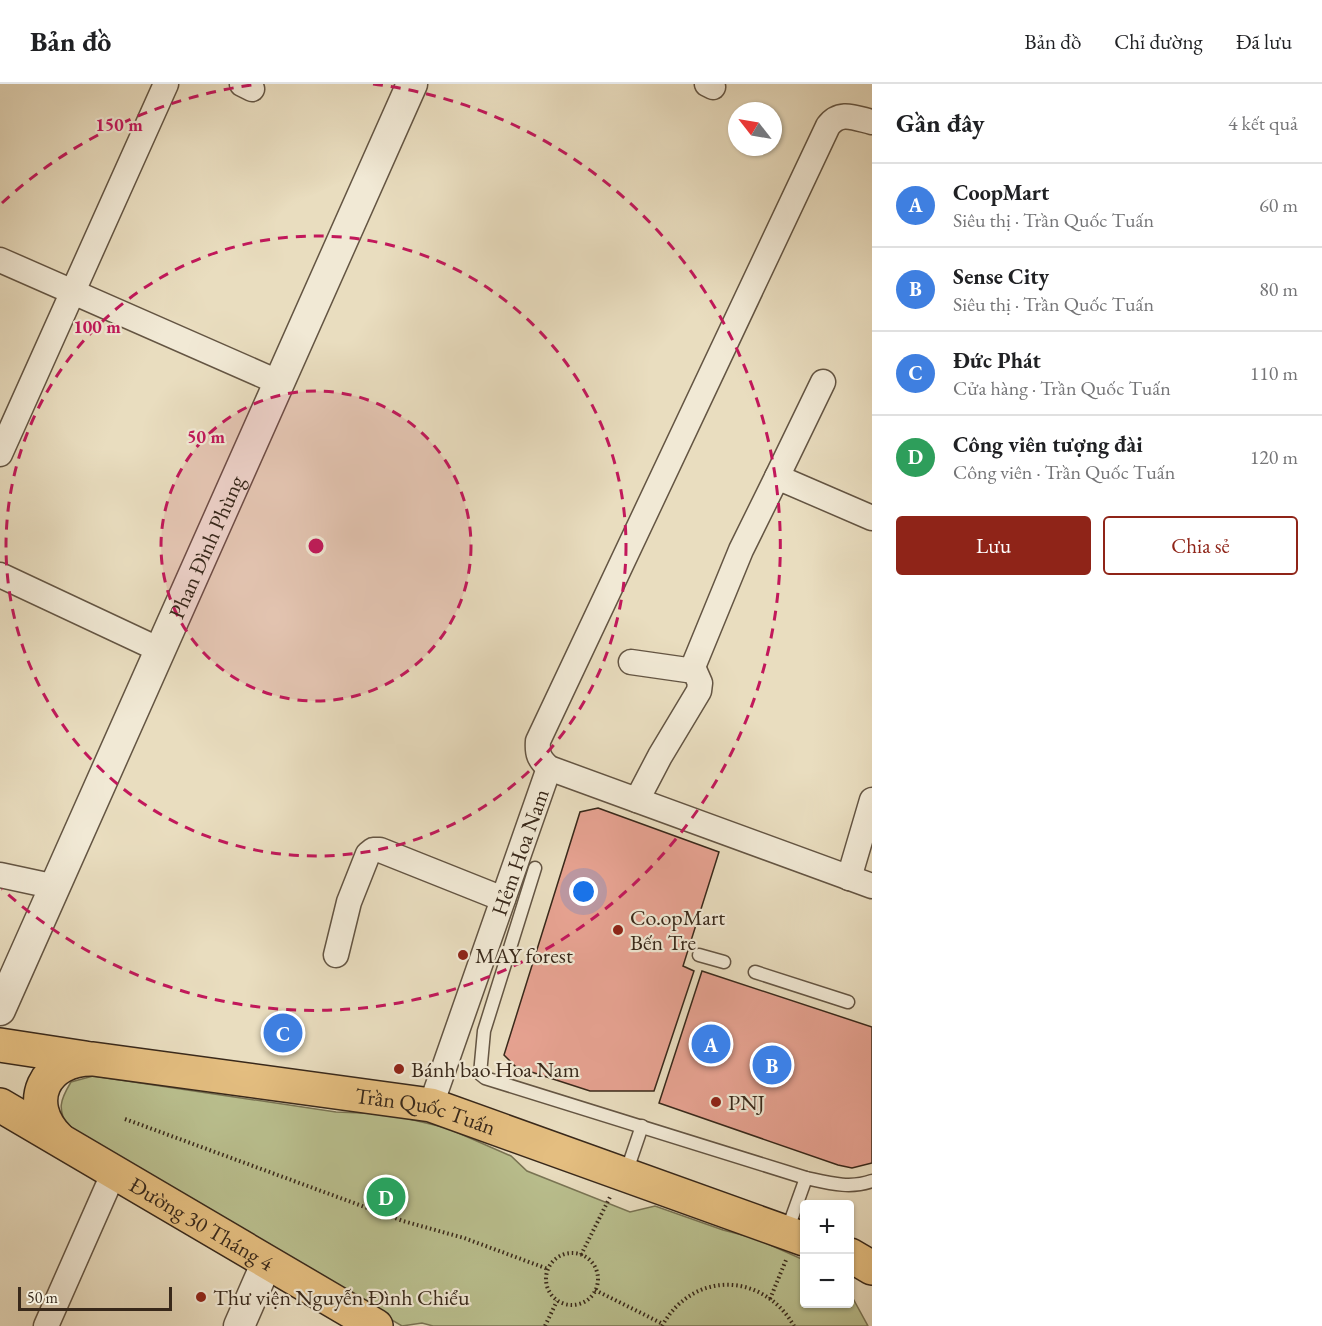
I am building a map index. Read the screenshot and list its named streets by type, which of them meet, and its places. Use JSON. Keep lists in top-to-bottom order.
{
  "streets": {
    "main road": ["Trần Quốc Tuấn", "Đường 30 Tháng 4"],
    "street": ["Phan Đình Phùng", "Hẻm Hoa Nam"]
  },
  "crossings": [
    ["Hẻm Hoa Nam", "Trần Quốc Tuấn"],
    ["Trần Quốc Tuấn", "Đường 30 Tháng 4"]
  ],
  "places": [
    "Co.opMart Bến Tre",
    "MAY forest",
    "Bánh bao Hoa Nam",
    "PNJ",
    "Thư viện Nguyễn Đình Chiểu"
  ],
  "scale_bar": "50 m",
  "north": "top left",
  "page": {
    "header": "Bản đồ",
    "nav": ["Bản đồ", "Chỉ đường", "Đã lưu"],
    "heading": ["Gần đây", "4 kết quả"],
    "list": [
      {
        "mark": "A",
        "name": "CoopMart",
        "note": "Siêu thị · Trần Quốc Tuấn",
        "value": "60 m"
      },
      {
        "mark": "B",
        "name": "Sense City",
        "note": "Siêu thị · Trần Quốc Tuấn",
        "value": "80 m"
      },
      {
        "mark": "C",
        "name": "Đức Phát",
        "note": "Cửa hàng · Trần Quốc Tuấn",
        "value": "110 m"
      },
      {
        "mark": "D",
        "name": "Công viên tượng đài",
        "note": "Công viên · Trần Quốc Tuấn",
        "value": "120 m"
      }
    ],
    "buttons": ["Lưu", "Chia sẻ"],
    "pins": [
      "C",
      "A",
      "B",
      "D"
    ],
    "map_buttons": ["+", "−"],
    "scale": "50 m"
  },
  "rings": ["150 m", "100 m", "50 m"]
}
